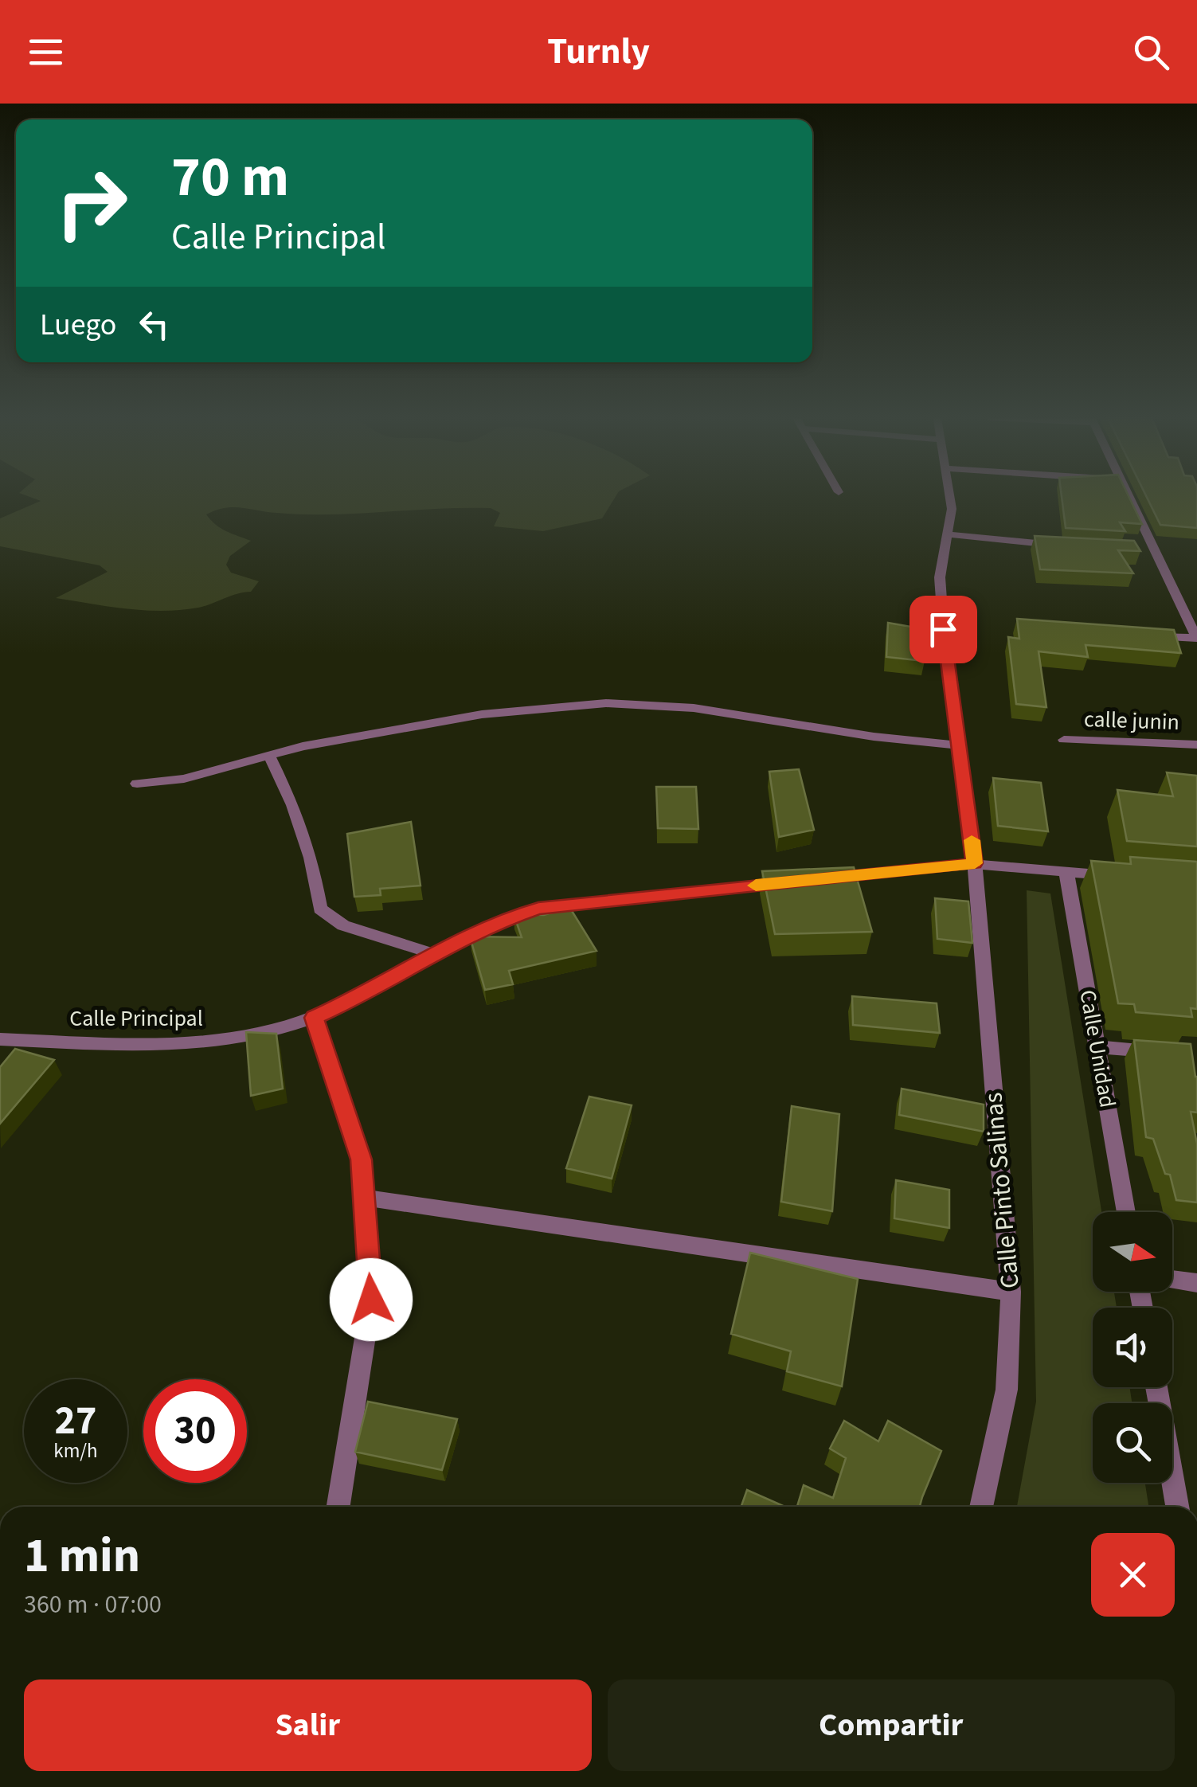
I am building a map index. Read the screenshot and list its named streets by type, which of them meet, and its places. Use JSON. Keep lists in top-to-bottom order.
{
  "streets": {
    "street": [
      "calle junin",
      "Calle Principal",
      "Calle Unidad",
      "Calle Pinto Salinas"
    ]
  },
  "north": "right",
  "page": {
    "header": "Turnly",
    "turn": ["70 m", "Calle Principal"],
    "then": "Luego",
    "speed": "27 km/h",
    "limit": "30",
    "heading": ["1 min", "360 m · 07:00"],
    "buttons": ["Salir", "Compartir"]
  }
}
